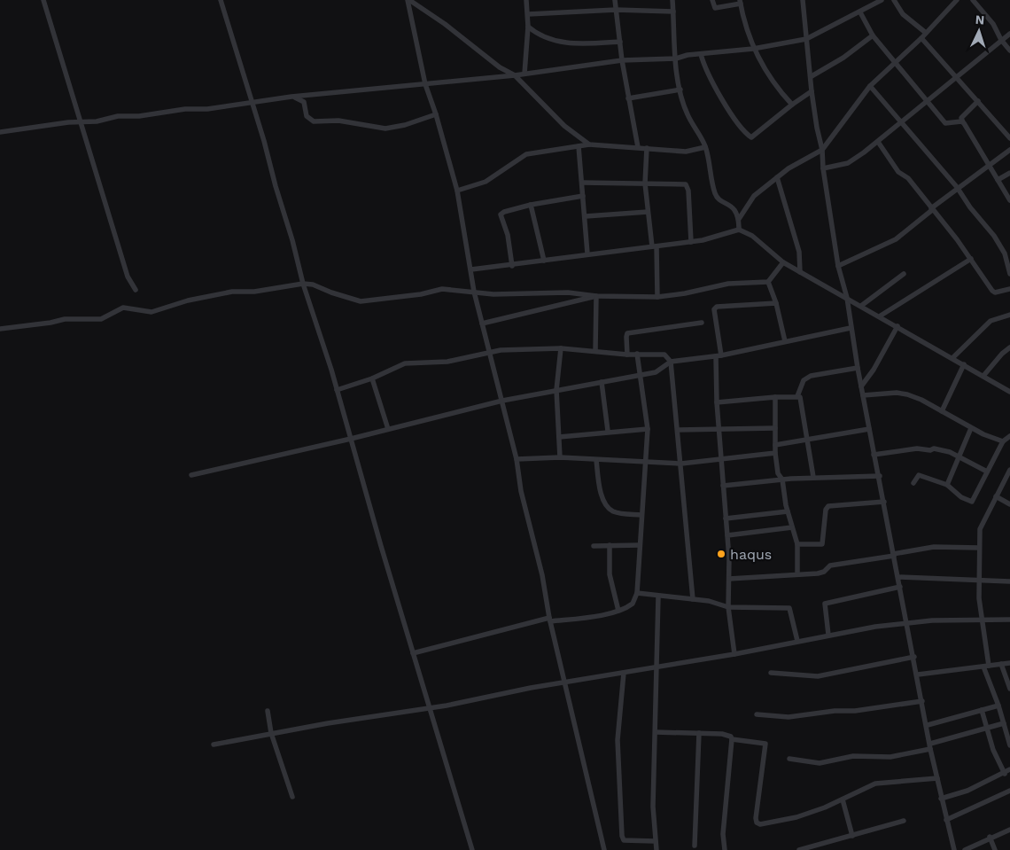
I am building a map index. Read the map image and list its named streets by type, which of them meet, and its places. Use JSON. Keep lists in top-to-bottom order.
{
  "places": ["haqus"],
  "north": "top"
}
